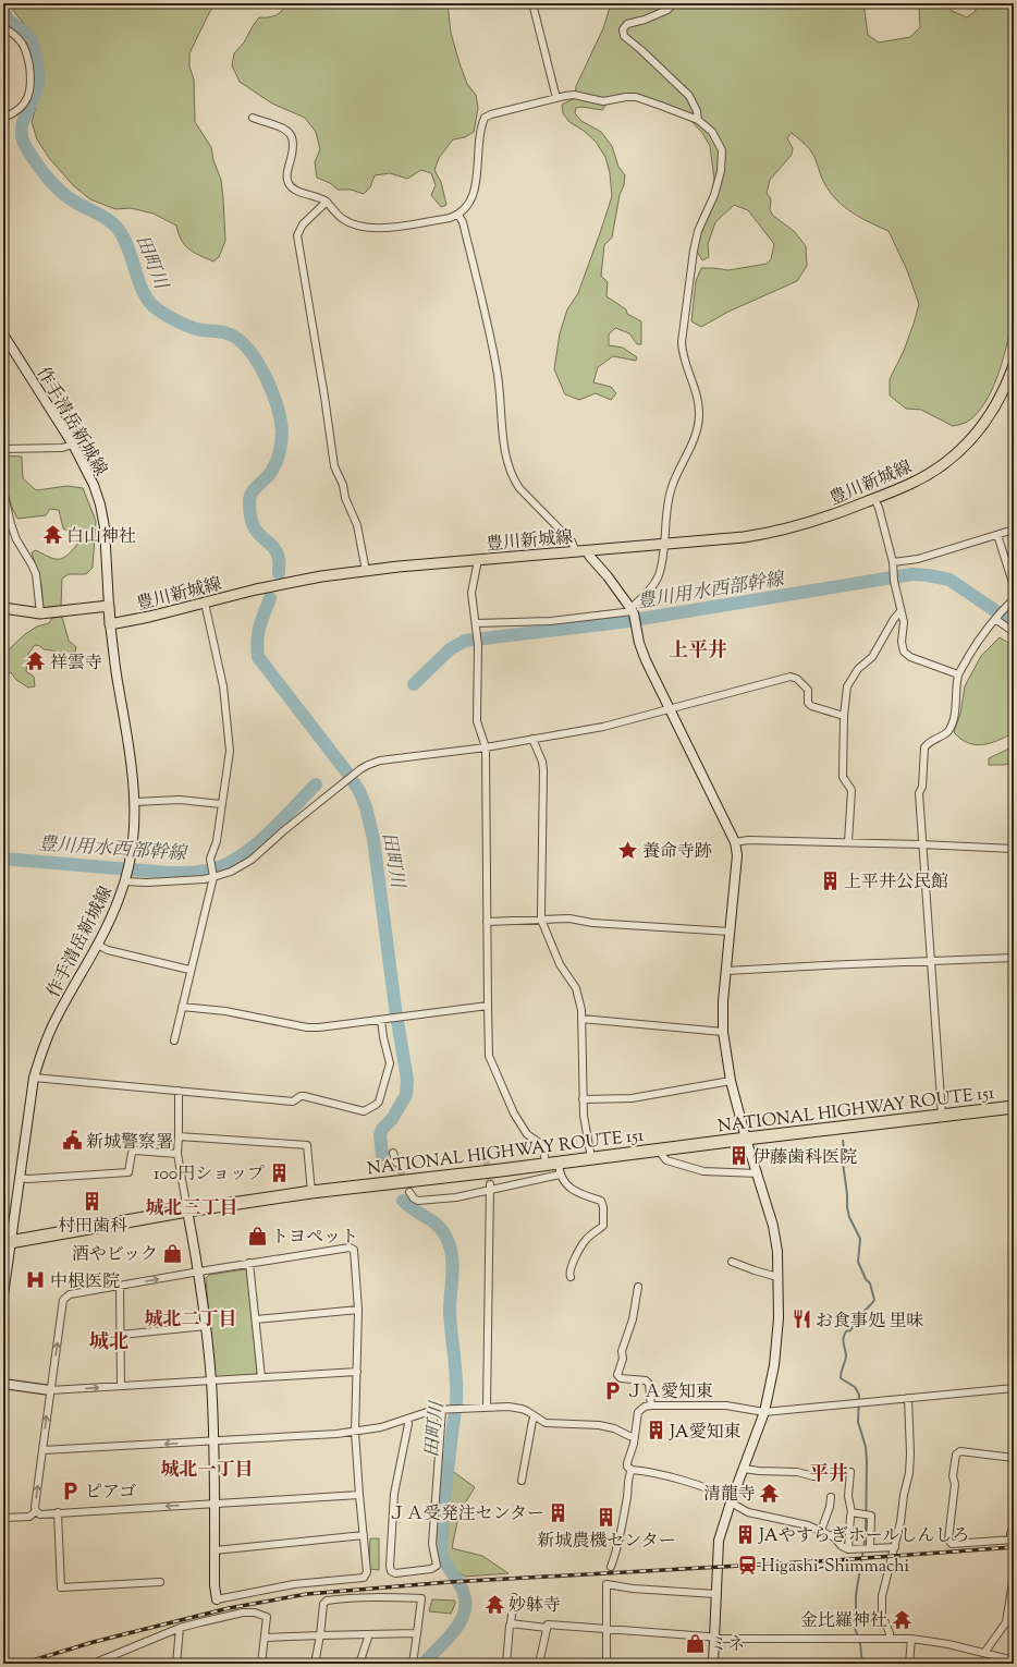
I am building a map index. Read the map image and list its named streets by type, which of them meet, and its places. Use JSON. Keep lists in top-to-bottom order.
{
  "streets": {
    "highway": ["NATIONAL HIGHWAY ROUTE 151"],
    "main road": ["豊川新城線"],
    "street": ["作手清岳新城線"]
  },
  "crossings": [
    ["作手清岳新城線", "豊川新城線"],
    ["作手清岳新城線", "NATIONAL HIGHWAY ROUTE 151"]
  ],
  "districts": [
    "上平井",
    "城北三丁目",
    "城北二丁目",
    "城北",
    "城北一丁目",
    "平井"
  ],
  "water": ["田町川", "豊川用水西部幹線"],
  "places": {
    "temple": [
      "白山神社",
      "祥雲寺",
      "清龍寺",
      "妙躰寺",
      "金比羅神社"
    ],
    "place": ["養命寺跡"],
    "building": [
      "上平井公民館",
      "伊藤歯科医院",
      "100円ショップ",
      "村田歯科",
      "JA愛知東",
      "ＪＡ受発注センター",
      "新城農機センター",
      "JAやすらぎホールしんしろ"
    ],
    "public building": ["新城警察署"],
    "shop": ["トヨペット", "酒やビック", "ミネ"],
    "hospital": ["中根医院"],
    "restaurant": ["お食事処 里味"],
    "parking": ["ＪＡ愛知東", "ピアゴ"],
    "station": ["Higashi-Shimmachi"]
  }
}
